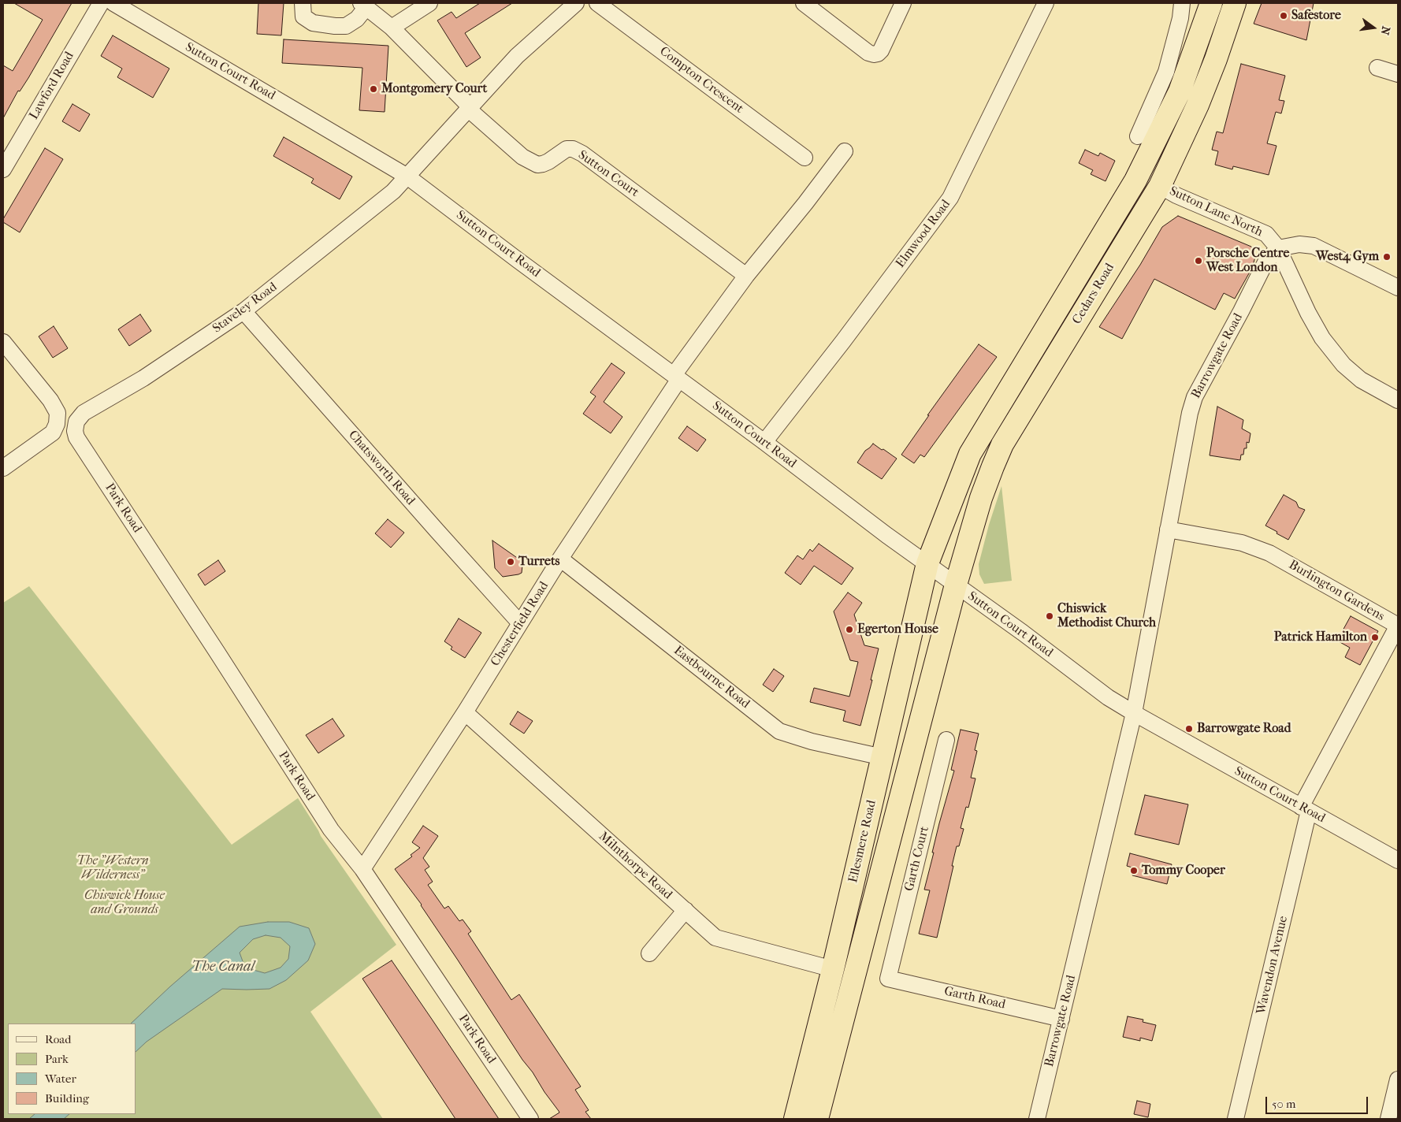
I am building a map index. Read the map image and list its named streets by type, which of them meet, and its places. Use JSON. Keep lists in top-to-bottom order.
{
  "streets": {
    "highway": ["Cedars Road", "Ellesmere Road"],
    "street": [
      "Sutton Court Road",
      "Compton Crescent",
      "Lawford Road",
      "Sutton Court",
      "Sutton Lane North",
      "Elmwood Road",
      "Staveley Road",
      "Barrowgate Road",
      "Chatsworth Road",
      "Park Road",
      "Burlington Gardens",
      "Chesterfield Road",
      "Eastbourne Road",
      "Garth Court",
      "Milnthorpe Road",
      "Wavendon Avenue",
      "Garth Road"
    ]
  },
  "crossings": [
    ["Sutton Court Road", "Elmwood Road"],
    ["Sutton Court Road", "Cedars Road"],
    ["Sutton Court Road", "Staveley Road"],
    ["Sutton Court Road", "Barrowgate Road"],
    ["Sutton Court Road", "Burlington Gardens"],
    ["Sutton Court Road", "Chesterfield Road"],
    ["Sutton Court Road", "Ellesmere Road"],
    ["Sutton Court Road", "Wavendon Avenue"],
    ["Sutton Court", "Staveley Road"],
    ["Sutton Court", "Chesterfield Road"],
    ["Sutton Lane North", "Cedars Road"],
    ["Sutton Lane North", "Barrowgate Road"],
    ["Cedars Road", "Ellesmere Road"],
    ["Staveley Road", "Chatsworth Road"],
    ["Staveley Road", "Park Road"],
    ["Barrowgate Road", "Burlington Gardens"],
    ["Barrowgate Road", "Garth Road"],
    ["Chatsworth Road", "Chesterfield Road"],
    ["Park Road", "Chesterfield Road"],
    ["Burlington Gardens", "Wavendon Avenue"],
    ["Chesterfield Road", "Eastbourne Road"],
    ["Chesterfield Road", "Milnthorpe Road"],
    ["Eastbourne Road", "Ellesmere Road"],
    ["Ellesmere Road", "Milnthorpe Road"],
    ["Garth Court", "Garth Road"]
  ],
  "water": ["The Canal"],
  "parks": ["The \"Western Wilderness\"", "Chiswick House and Grounds"],
  "places": [
    "Safestore",
    "Montgomery Court",
    "West4 Gym",
    "Porsche Centre West London",
    "Turrets",
    "Chiswick Methodist Church",
    "Egerton House",
    "Patrick Hamilton",
    "Barrowgate Road",
    "Tommy Cooper"
  ],
  "legend": [
    "Road",
    "Park",
    "Water",
    "Building"
  ],
  "scale_bar": "50 m",
  "north": "right"
}
